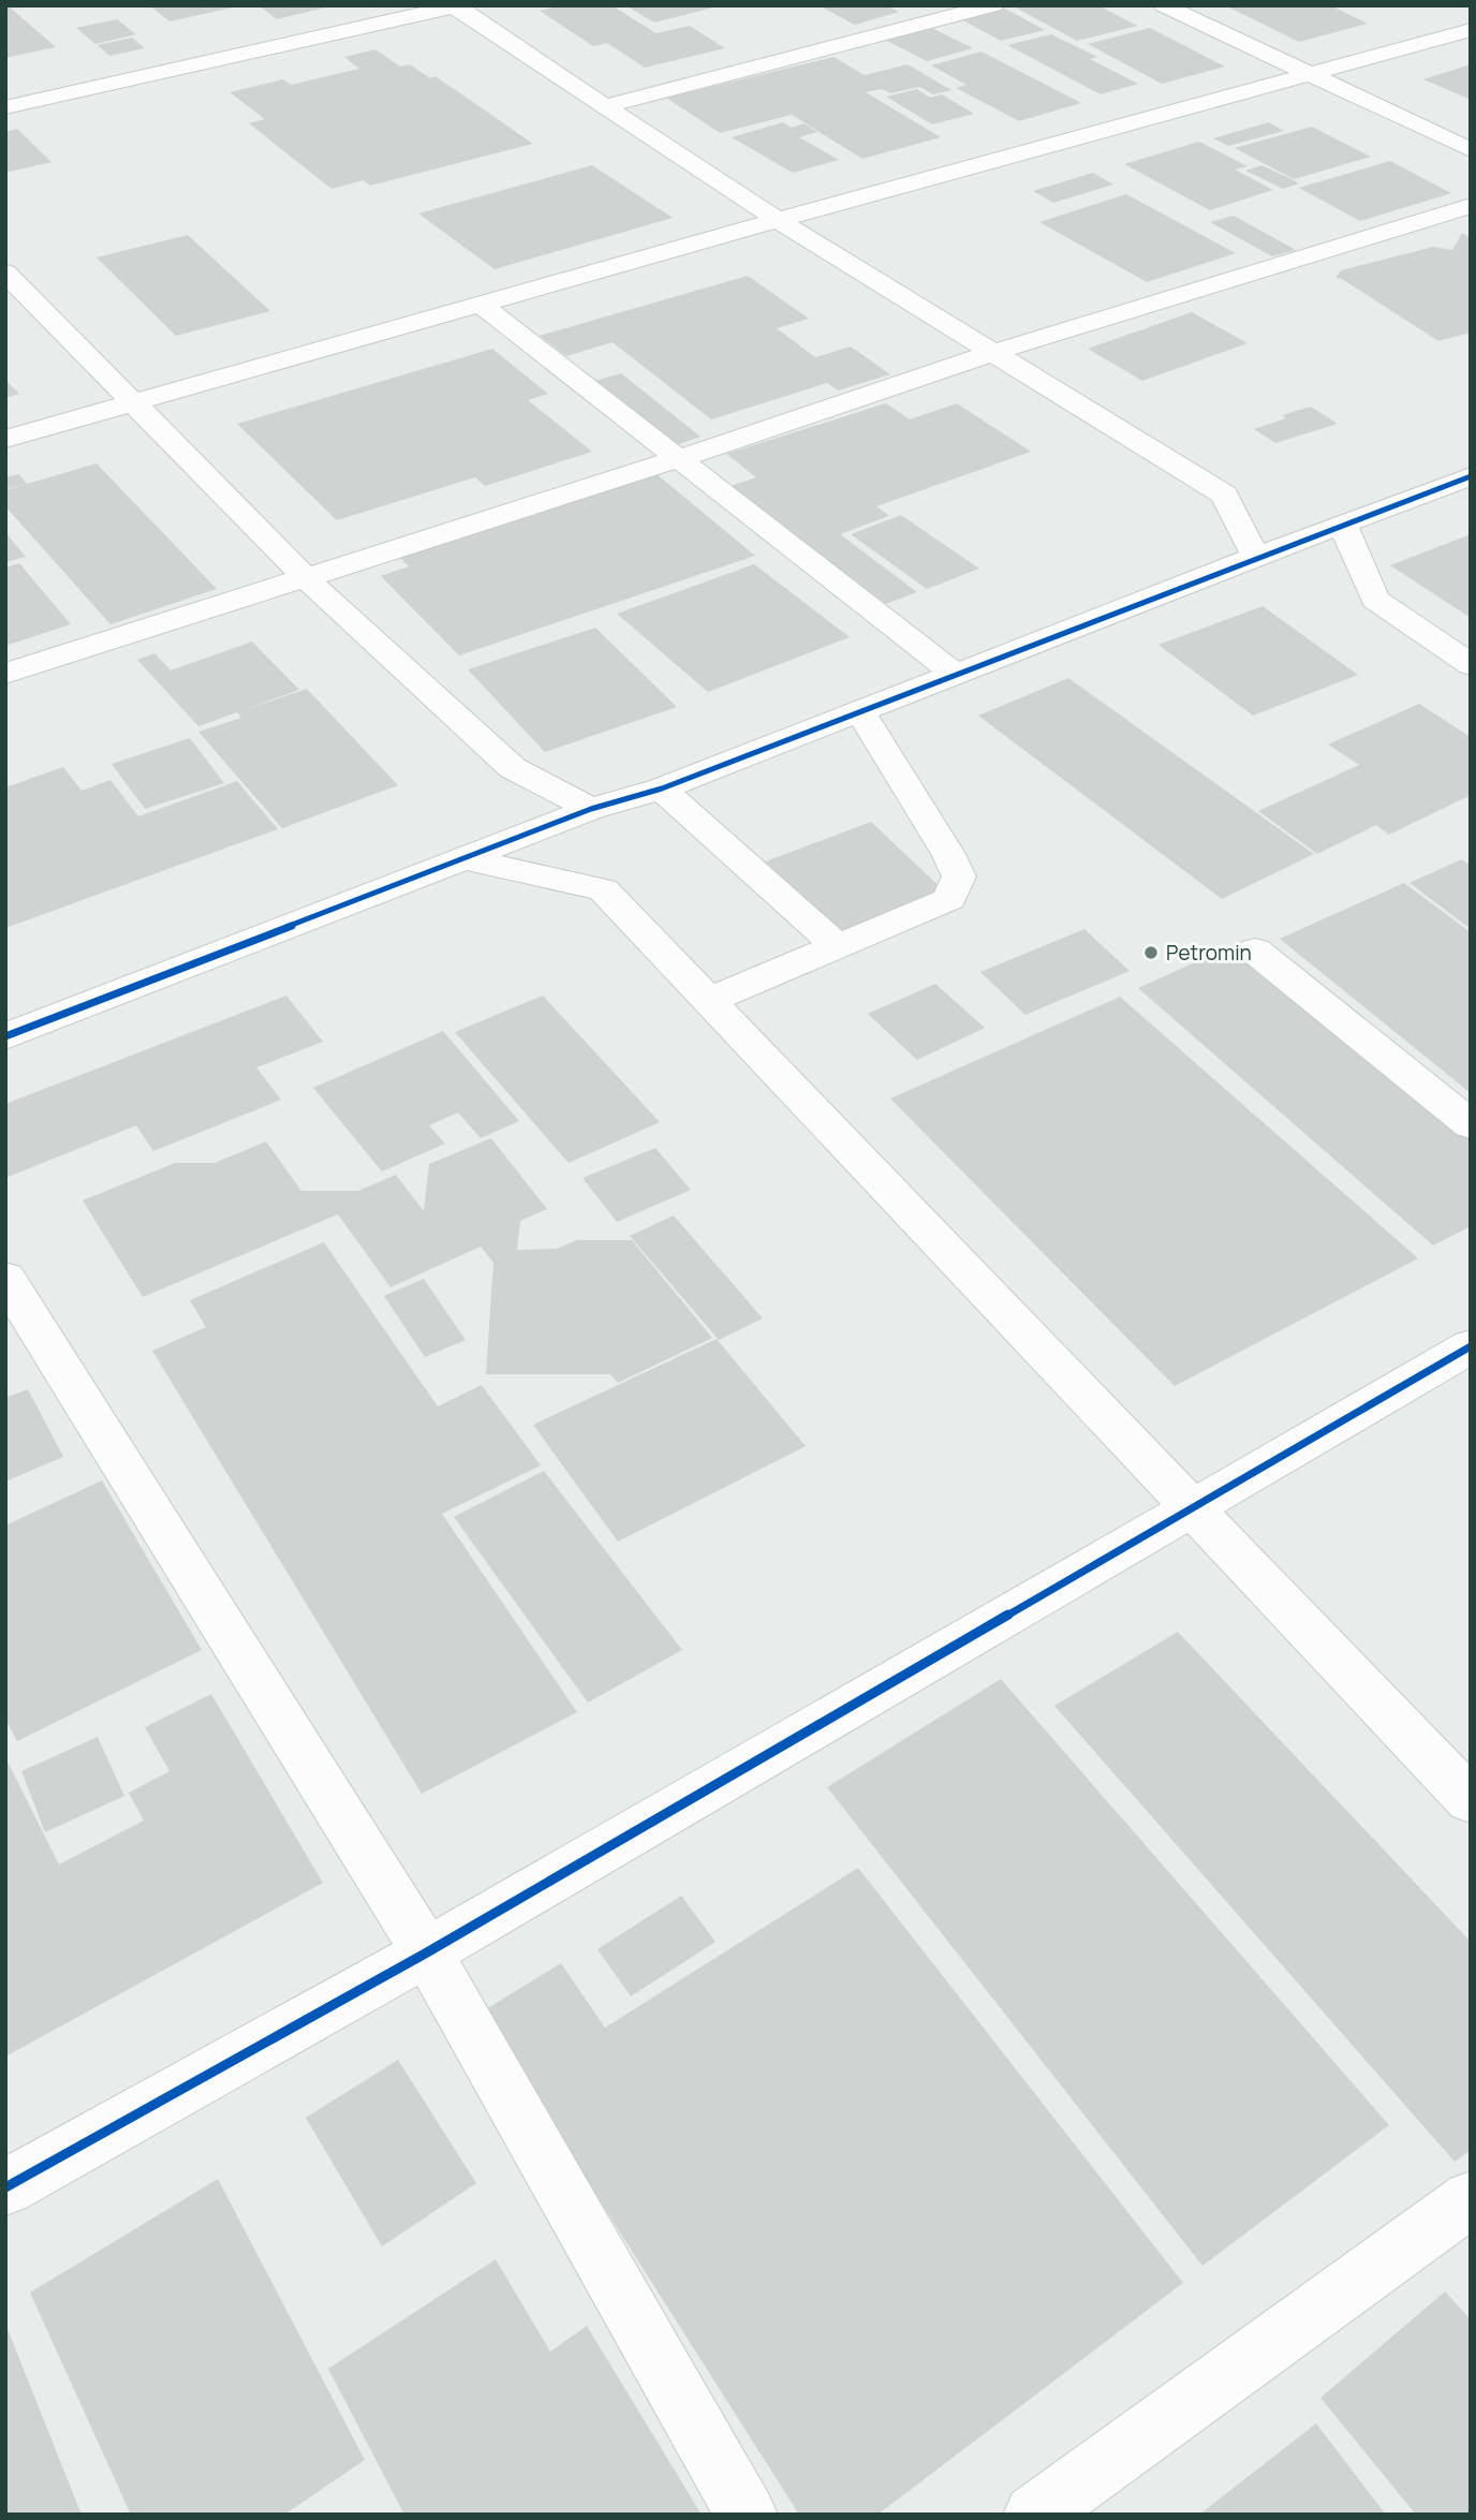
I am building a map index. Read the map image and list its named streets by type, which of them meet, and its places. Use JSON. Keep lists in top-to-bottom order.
{
  "places": ["Petromin"]
}
